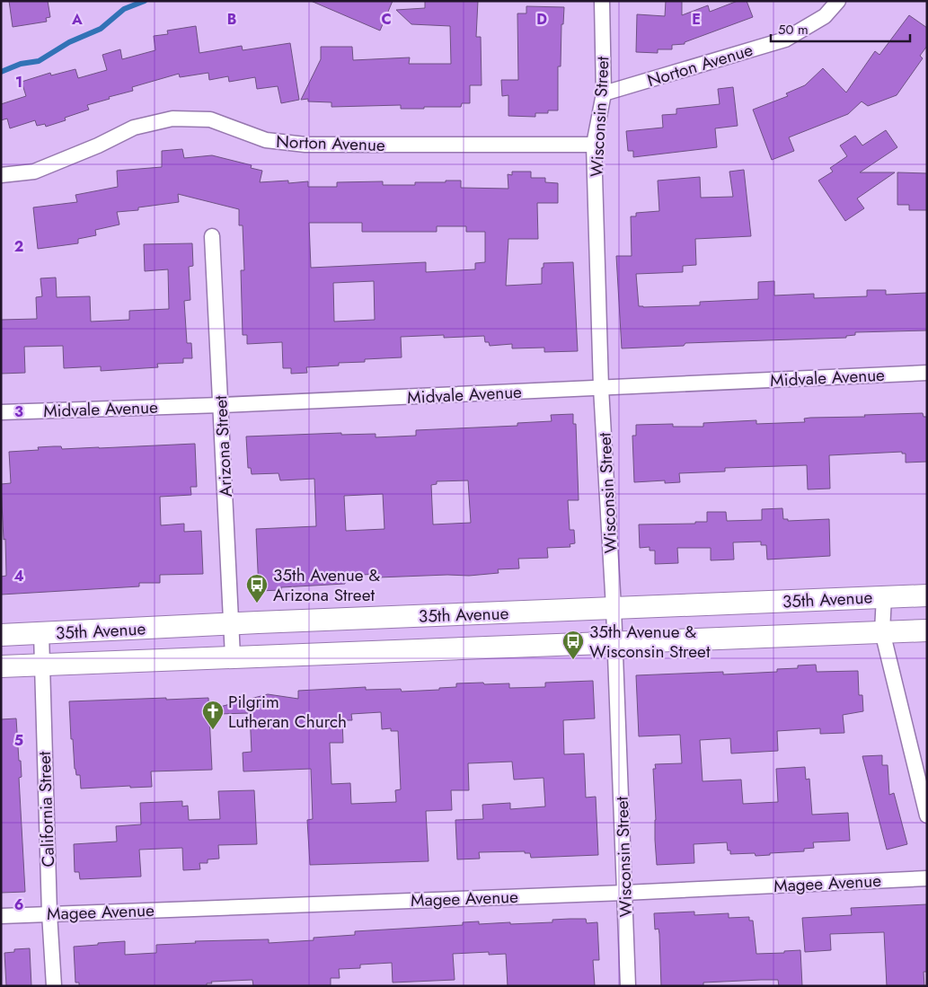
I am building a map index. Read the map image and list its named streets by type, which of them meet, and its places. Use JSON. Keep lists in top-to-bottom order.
{
  "streets": {
    "main road": ["35th Avenue"],
    "street": [
      "Norton Avenue",
      "Wisconsin Street",
      "Midvale Avenue",
      "Arizona Street",
      "California Street",
      "Magee Avenue"
    ]
  },
  "crossings": [
    ["Norton Avenue", "Wisconsin Street"],
    ["Wisconsin Street", "Midvale Avenue"],
    ["Wisconsin Street", "35th Avenue"],
    ["Wisconsin Street", "Magee Avenue"],
    ["Midvale Avenue", "Arizona Street"],
    ["Arizona Street", "35th Avenue"],
    ["35th Avenue", "California Street"],
    ["California Street", "Magee Avenue"]
  ],
  "places": {
    "bus stop": ["35th Avenue & Arizona Street", "35th Avenue & Wisconsin Street"],
    "church": ["Pilgrim Lutheran Church"]
  },
  "scale_bar": "50 m",
  "grid": {
    "columns": [
      "A",
      "B",
      "C",
      "D",
      "E"
    ],
    "rows": [
      "1",
      "2",
      "3",
      "4",
      "5",
      "6"
    ]
  }
}
